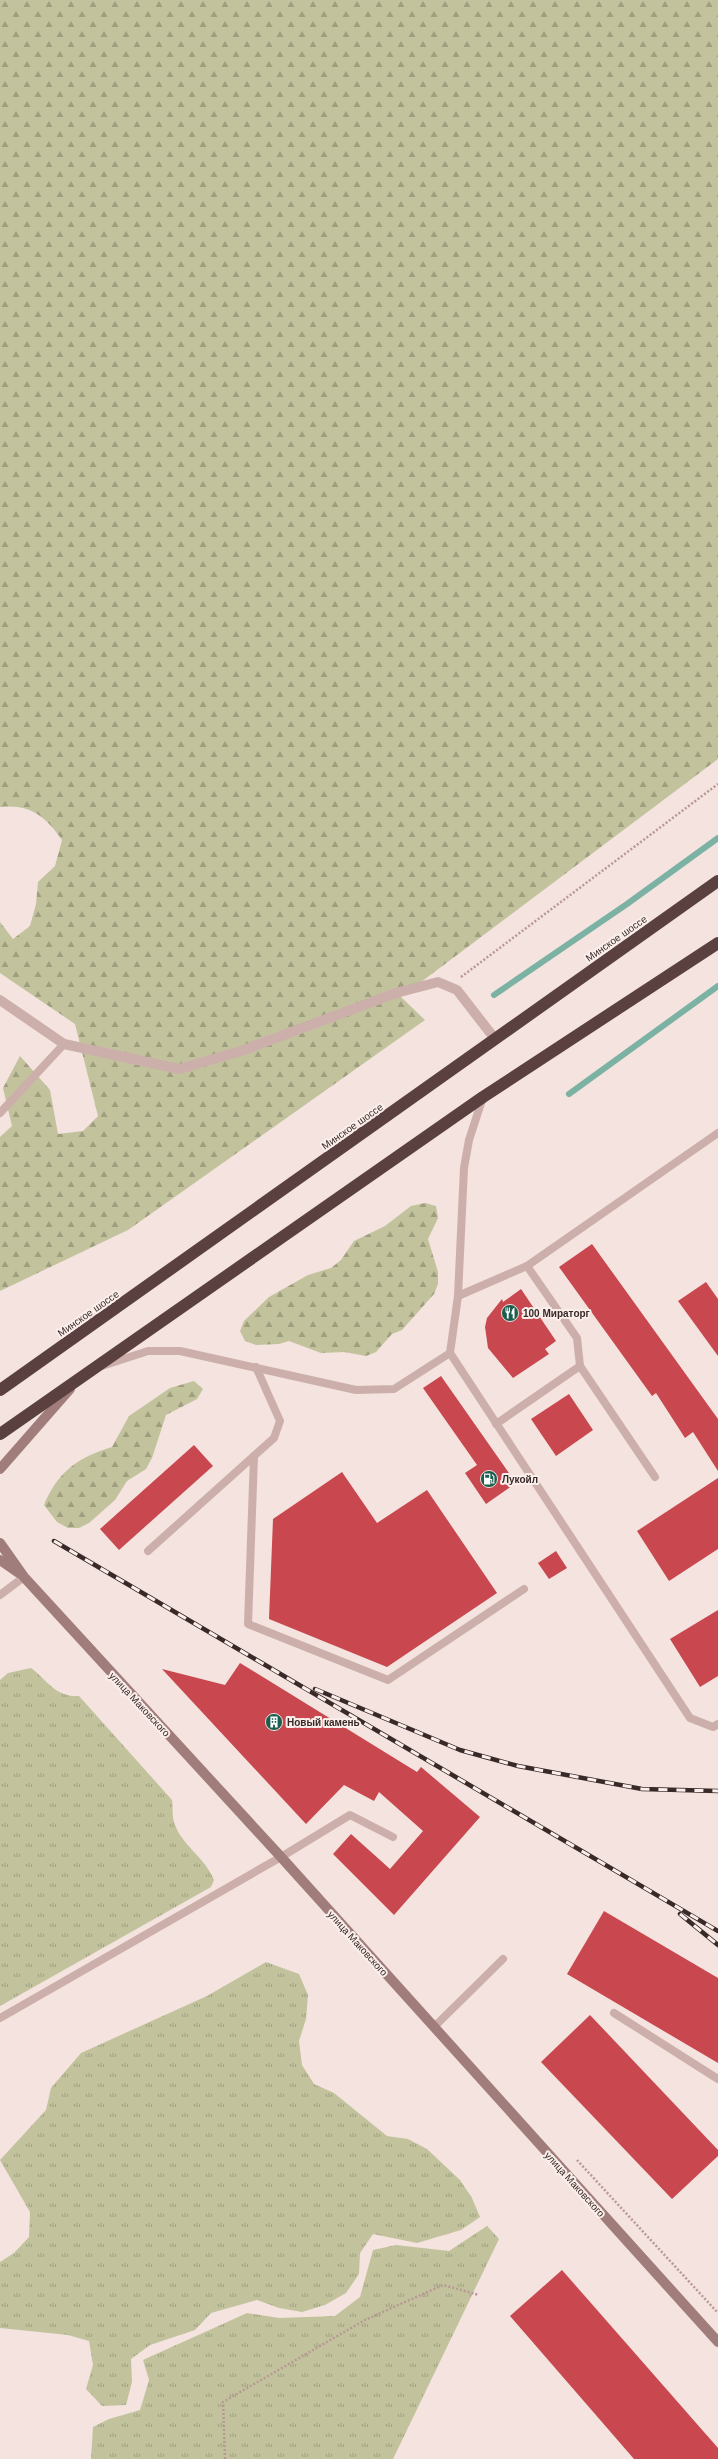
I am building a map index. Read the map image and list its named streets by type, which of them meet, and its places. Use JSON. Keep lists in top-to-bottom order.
{
  "streets": {
    "highway": ["Минское шоссе"],
    "main road": ["улица Маковского"]
  },
  "places": {
    "restaurant": ["100 Мираторг"],
    "fuel station": ["Лукойл"],
    "building": ["Новый камень"]
  }
}
